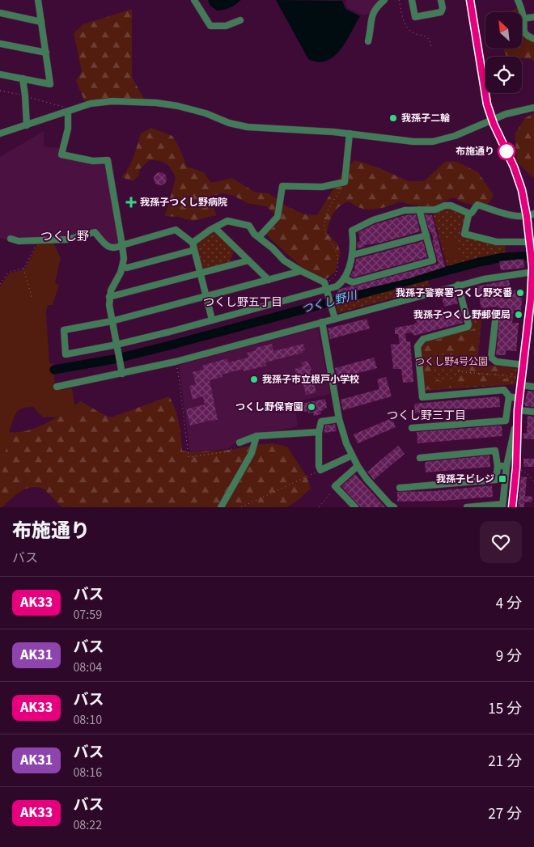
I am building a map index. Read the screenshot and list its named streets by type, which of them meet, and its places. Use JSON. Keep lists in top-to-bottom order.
{
  "districts": ["つくし野", "つくし野五丁目", "つくし野三丁目"],
  "water": ["つくし野川"],
  "parks": ["つくし野4号公園"],
  "places": {
    "other": [
      "我孫子二輪",
      "布施通り",
      "我孫子警察署つくし野交番",
      "我孫子つくし野郵便局",
      "我孫子市立根戸小学校",
      "つくし野保育園"
    ],
    "health": ["我孫子つくし野病院"],
    "transit": ["我孫子ビレジ"]
  },
  "lines": ["bus line AK33"],
  "north": "top left",
  "page": {
    "heading": ["布施通り", "バス"],
    "list": [
      {
        "mark": "AK33",
        "name": "バス",
        "note": "07:59",
        "value": "4 分"
      },
      {
        "mark": "AK31",
        "name": "バス",
        "note": "08:04",
        "value": "9 分"
      },
      {
        "mark": "AK33",
        "name": "バス",
        "note": "08:10",
        "value": "15 分"
      },
      {
        "mark": "AK31",
        "name": "バス",
        "note": "08:16",
        "value": "21 分"
      },
      {
        "mark": "AK33",
        "name": "バス",
        "note": "08:22",
        "value": "27 分"
      }
    ]
  }
}
